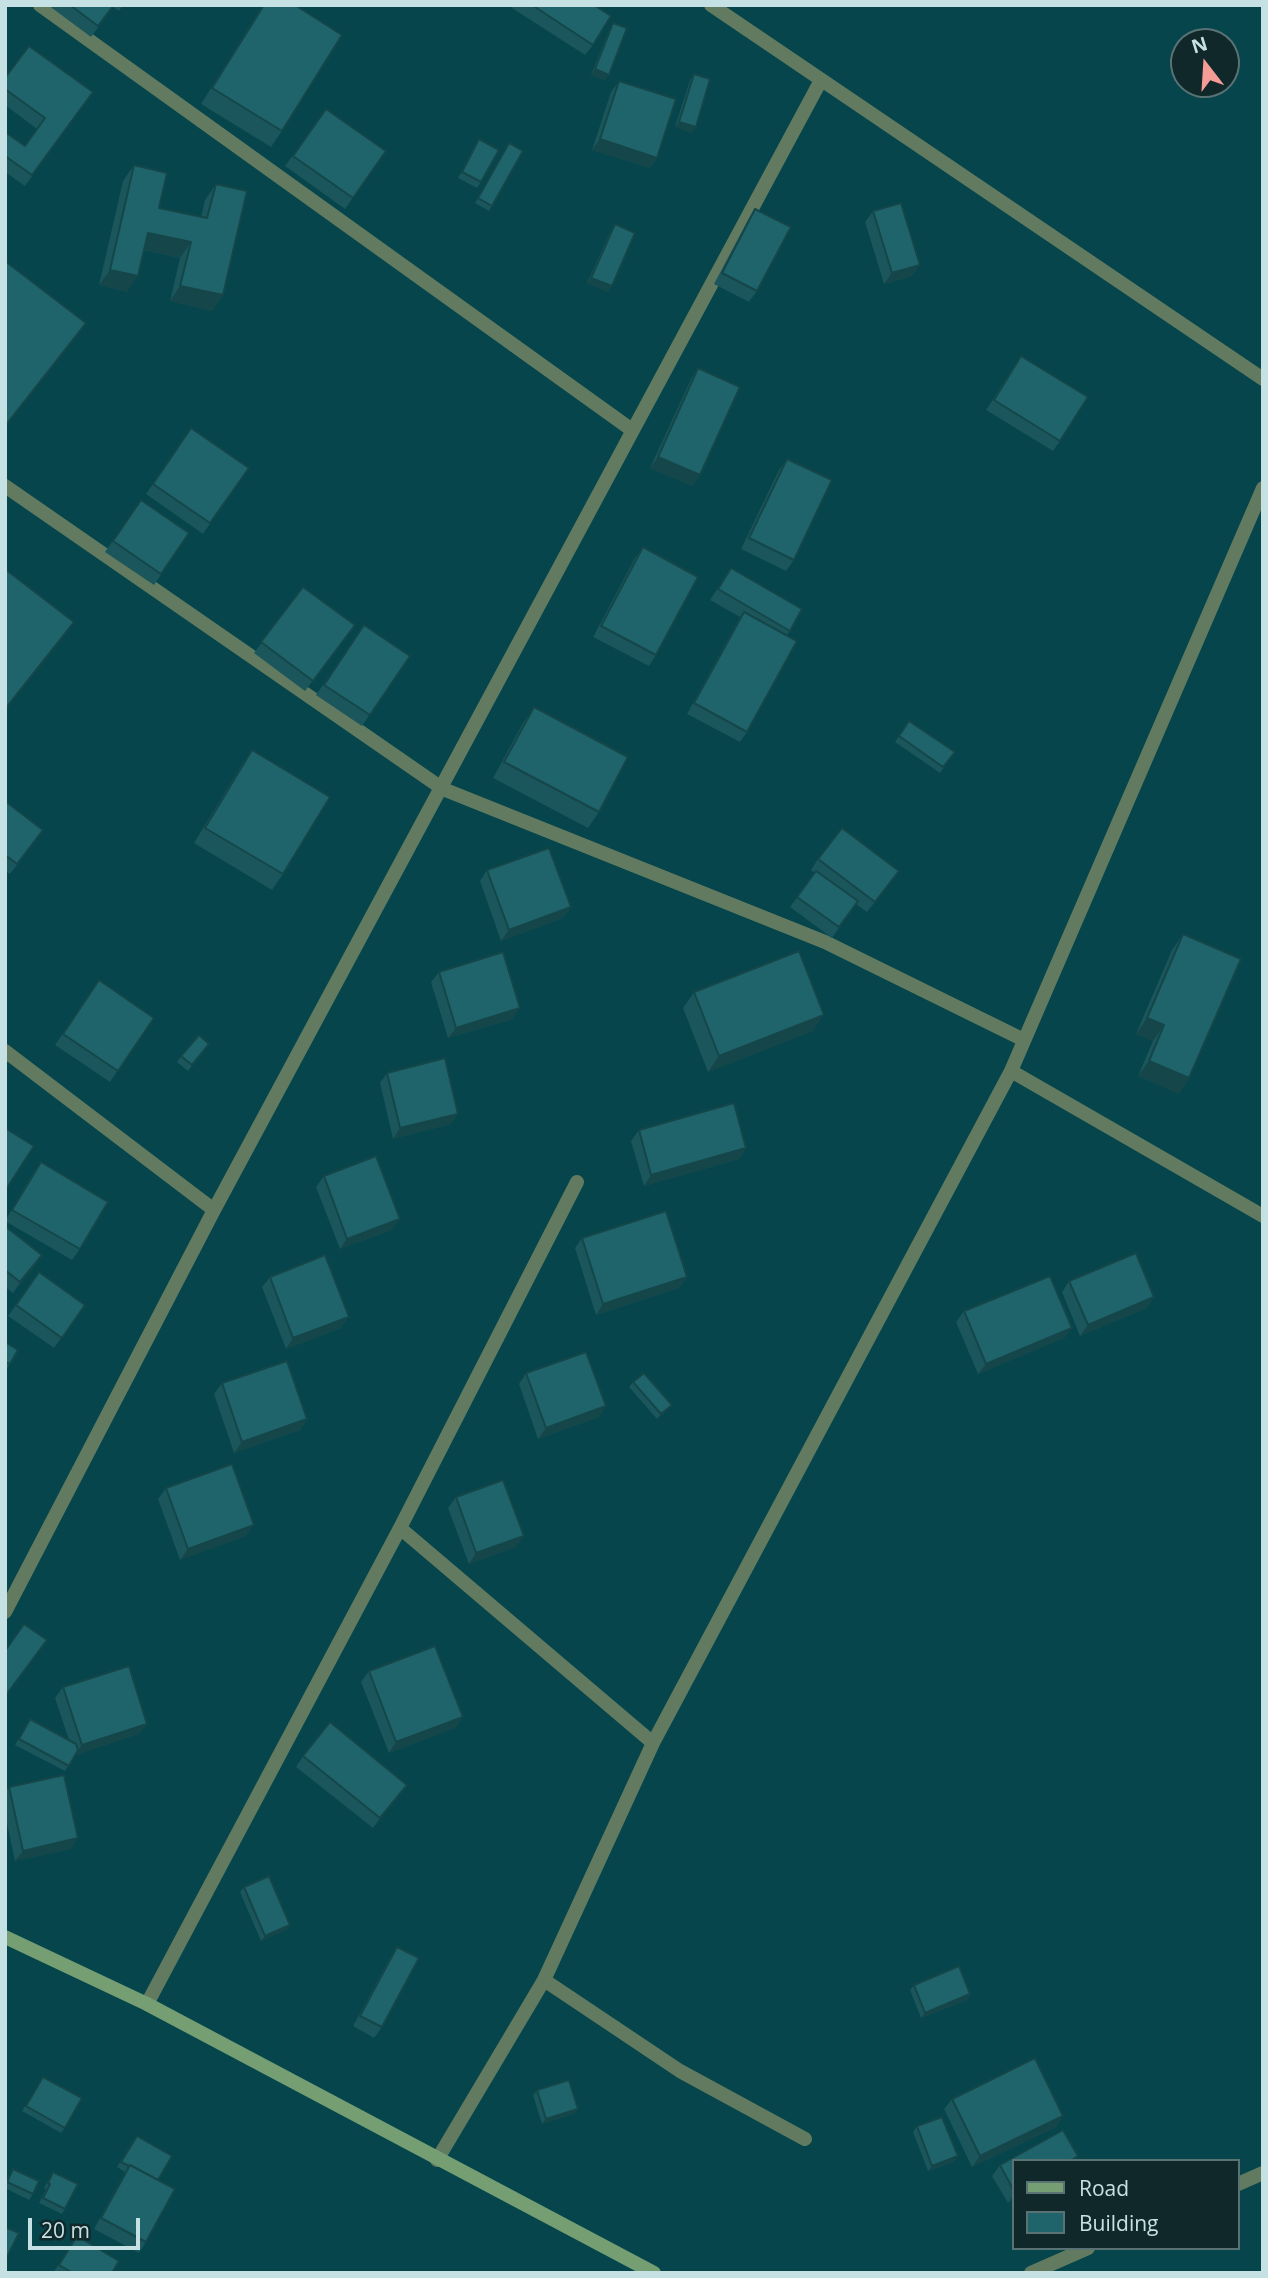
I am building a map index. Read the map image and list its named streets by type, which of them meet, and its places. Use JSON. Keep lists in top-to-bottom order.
{
  "legend": ["Road", "Building"],
  "scale_bar": "20 m",
  "north": "top"
}
